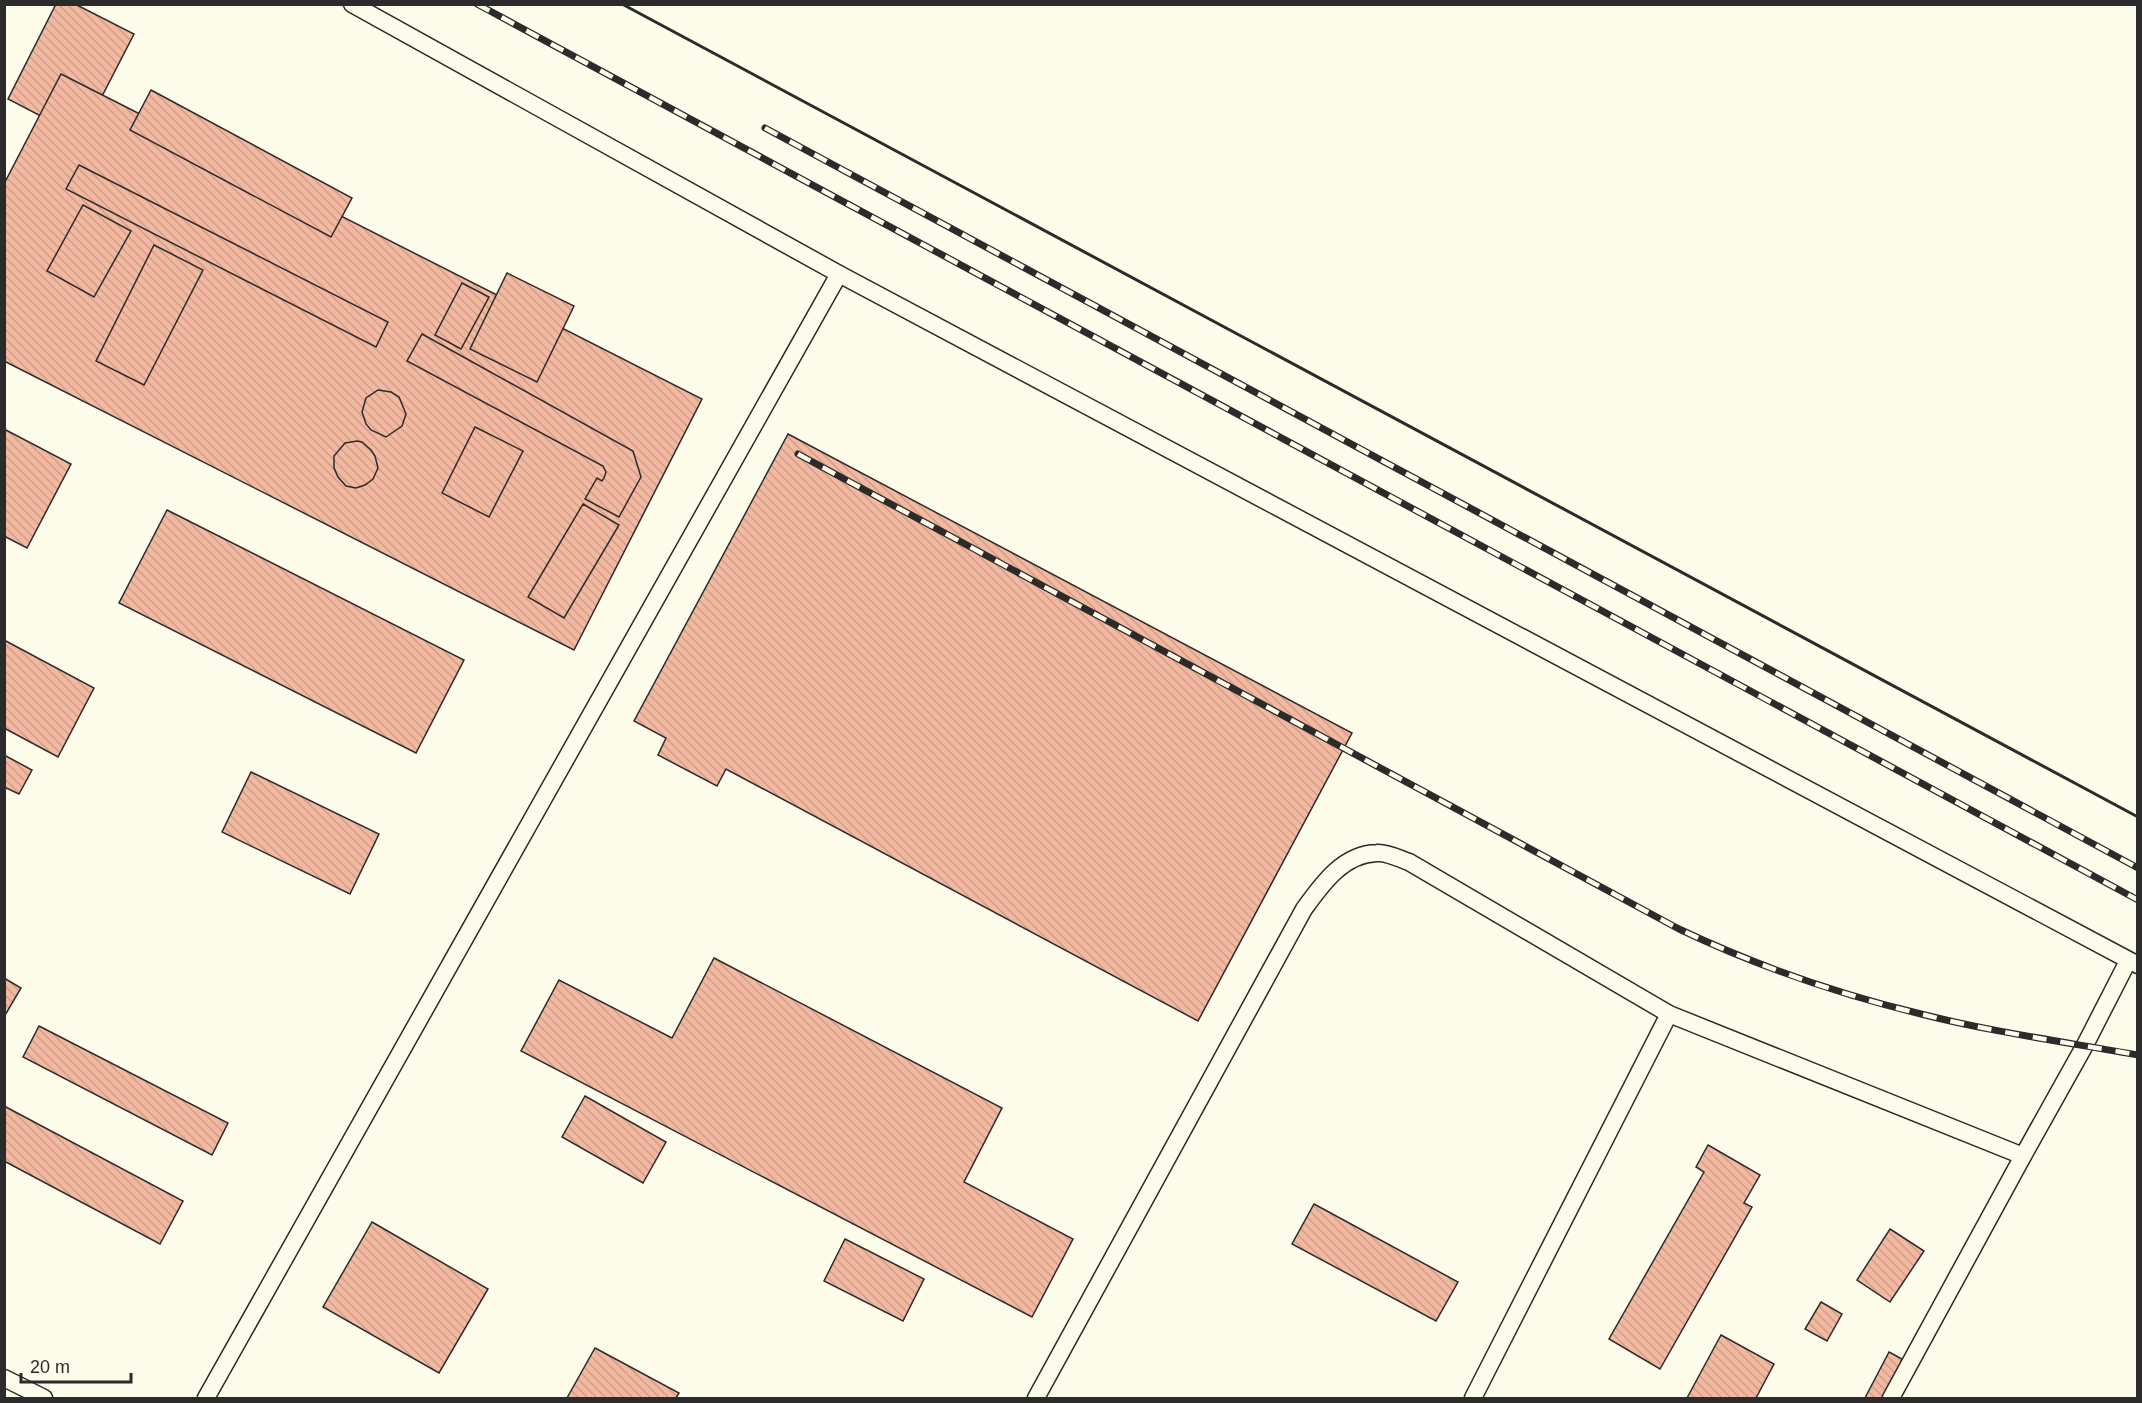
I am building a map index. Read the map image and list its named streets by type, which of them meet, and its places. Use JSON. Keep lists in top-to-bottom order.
{
  "scale_bar": "20 m"
}
